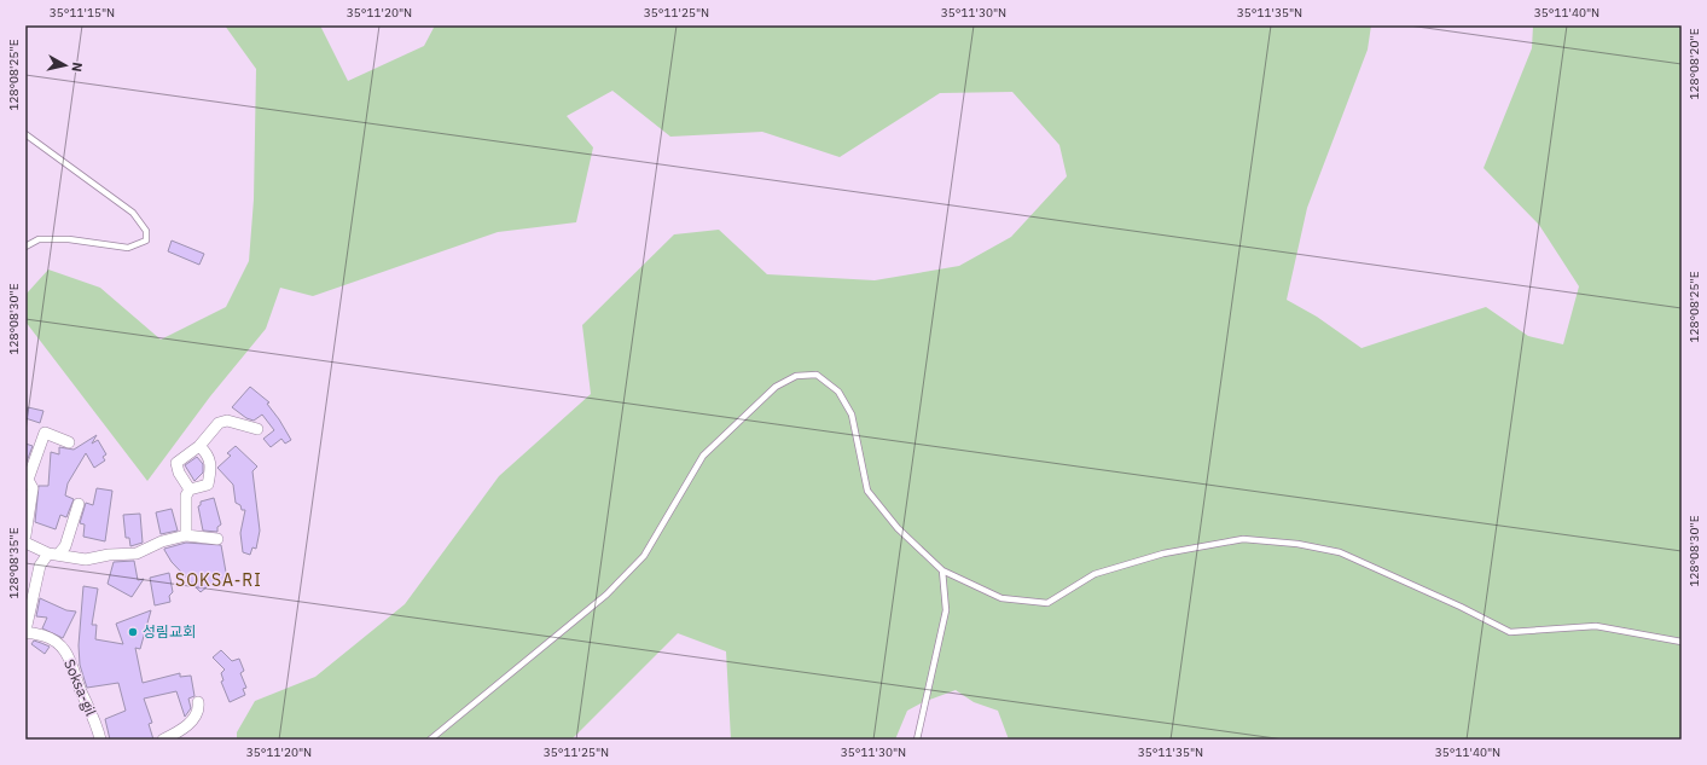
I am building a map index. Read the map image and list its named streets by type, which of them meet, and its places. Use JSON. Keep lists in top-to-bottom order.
{
  "streets": {
    "street": ["Soksa-gil"]
  },
  "districts": ["SOKSA-RI"],
  "places": ["성림교회"],
  "north": "right",
  "coordinates": [
    "35°11'15\"N",
    "35°11'20\"N",
    "35°11'25\"N",
    "35°11'30\"N",
    "35°11'35\"N",
    "35°11'40\"N",
    "128°08'20\"E",
    "128°08'25\"E",
    "128°08'30\"E",
    "128°08'35\"E"
  ]
}
